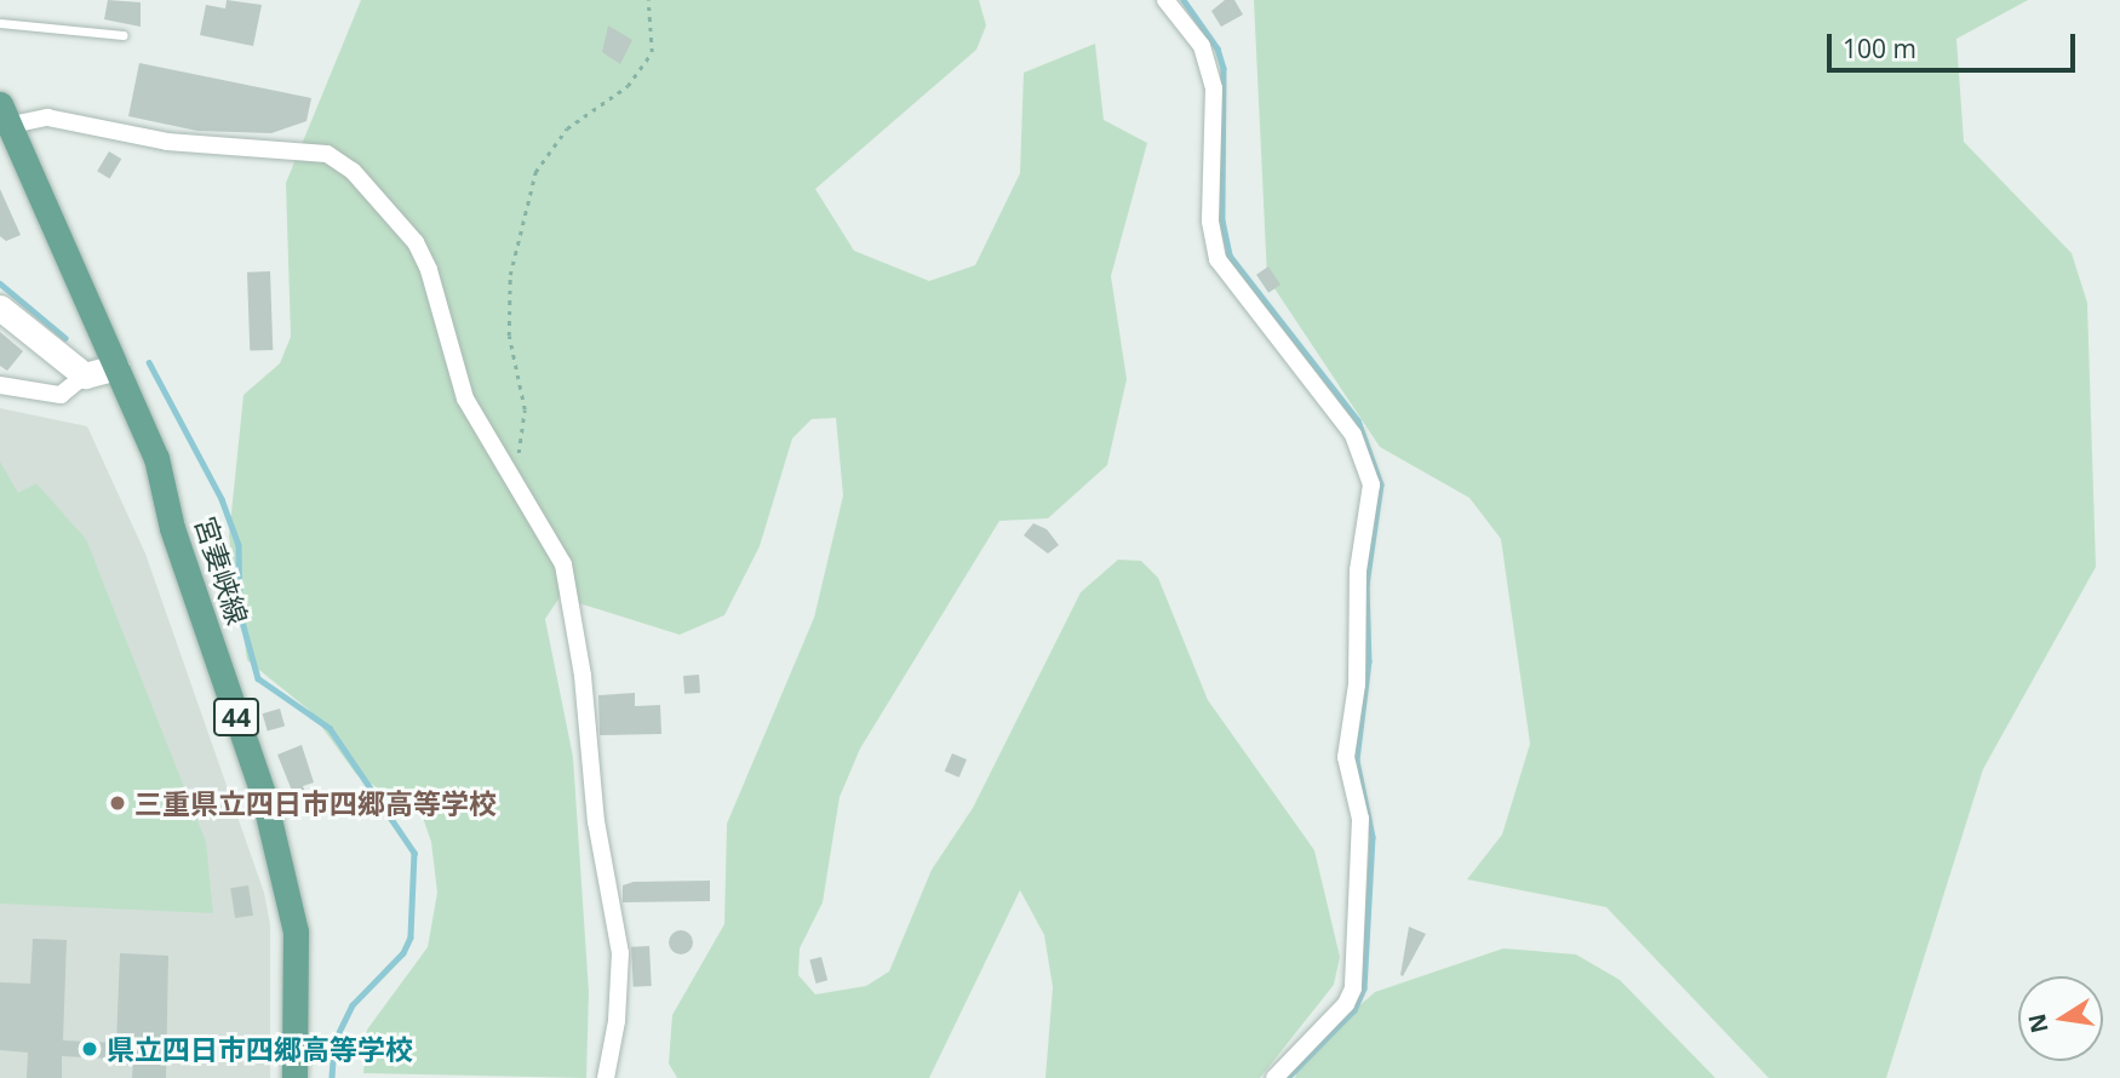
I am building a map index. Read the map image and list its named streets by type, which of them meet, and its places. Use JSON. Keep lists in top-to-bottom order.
{
  "streets": {
    "main road": ["宮妻峡線", "44"]
  },
  "places": ["三重県立四日市四郷高等学校", "県立四日市四郷高等学校"],
  "scale_bar": "100 m",
  "north": "left"
}
